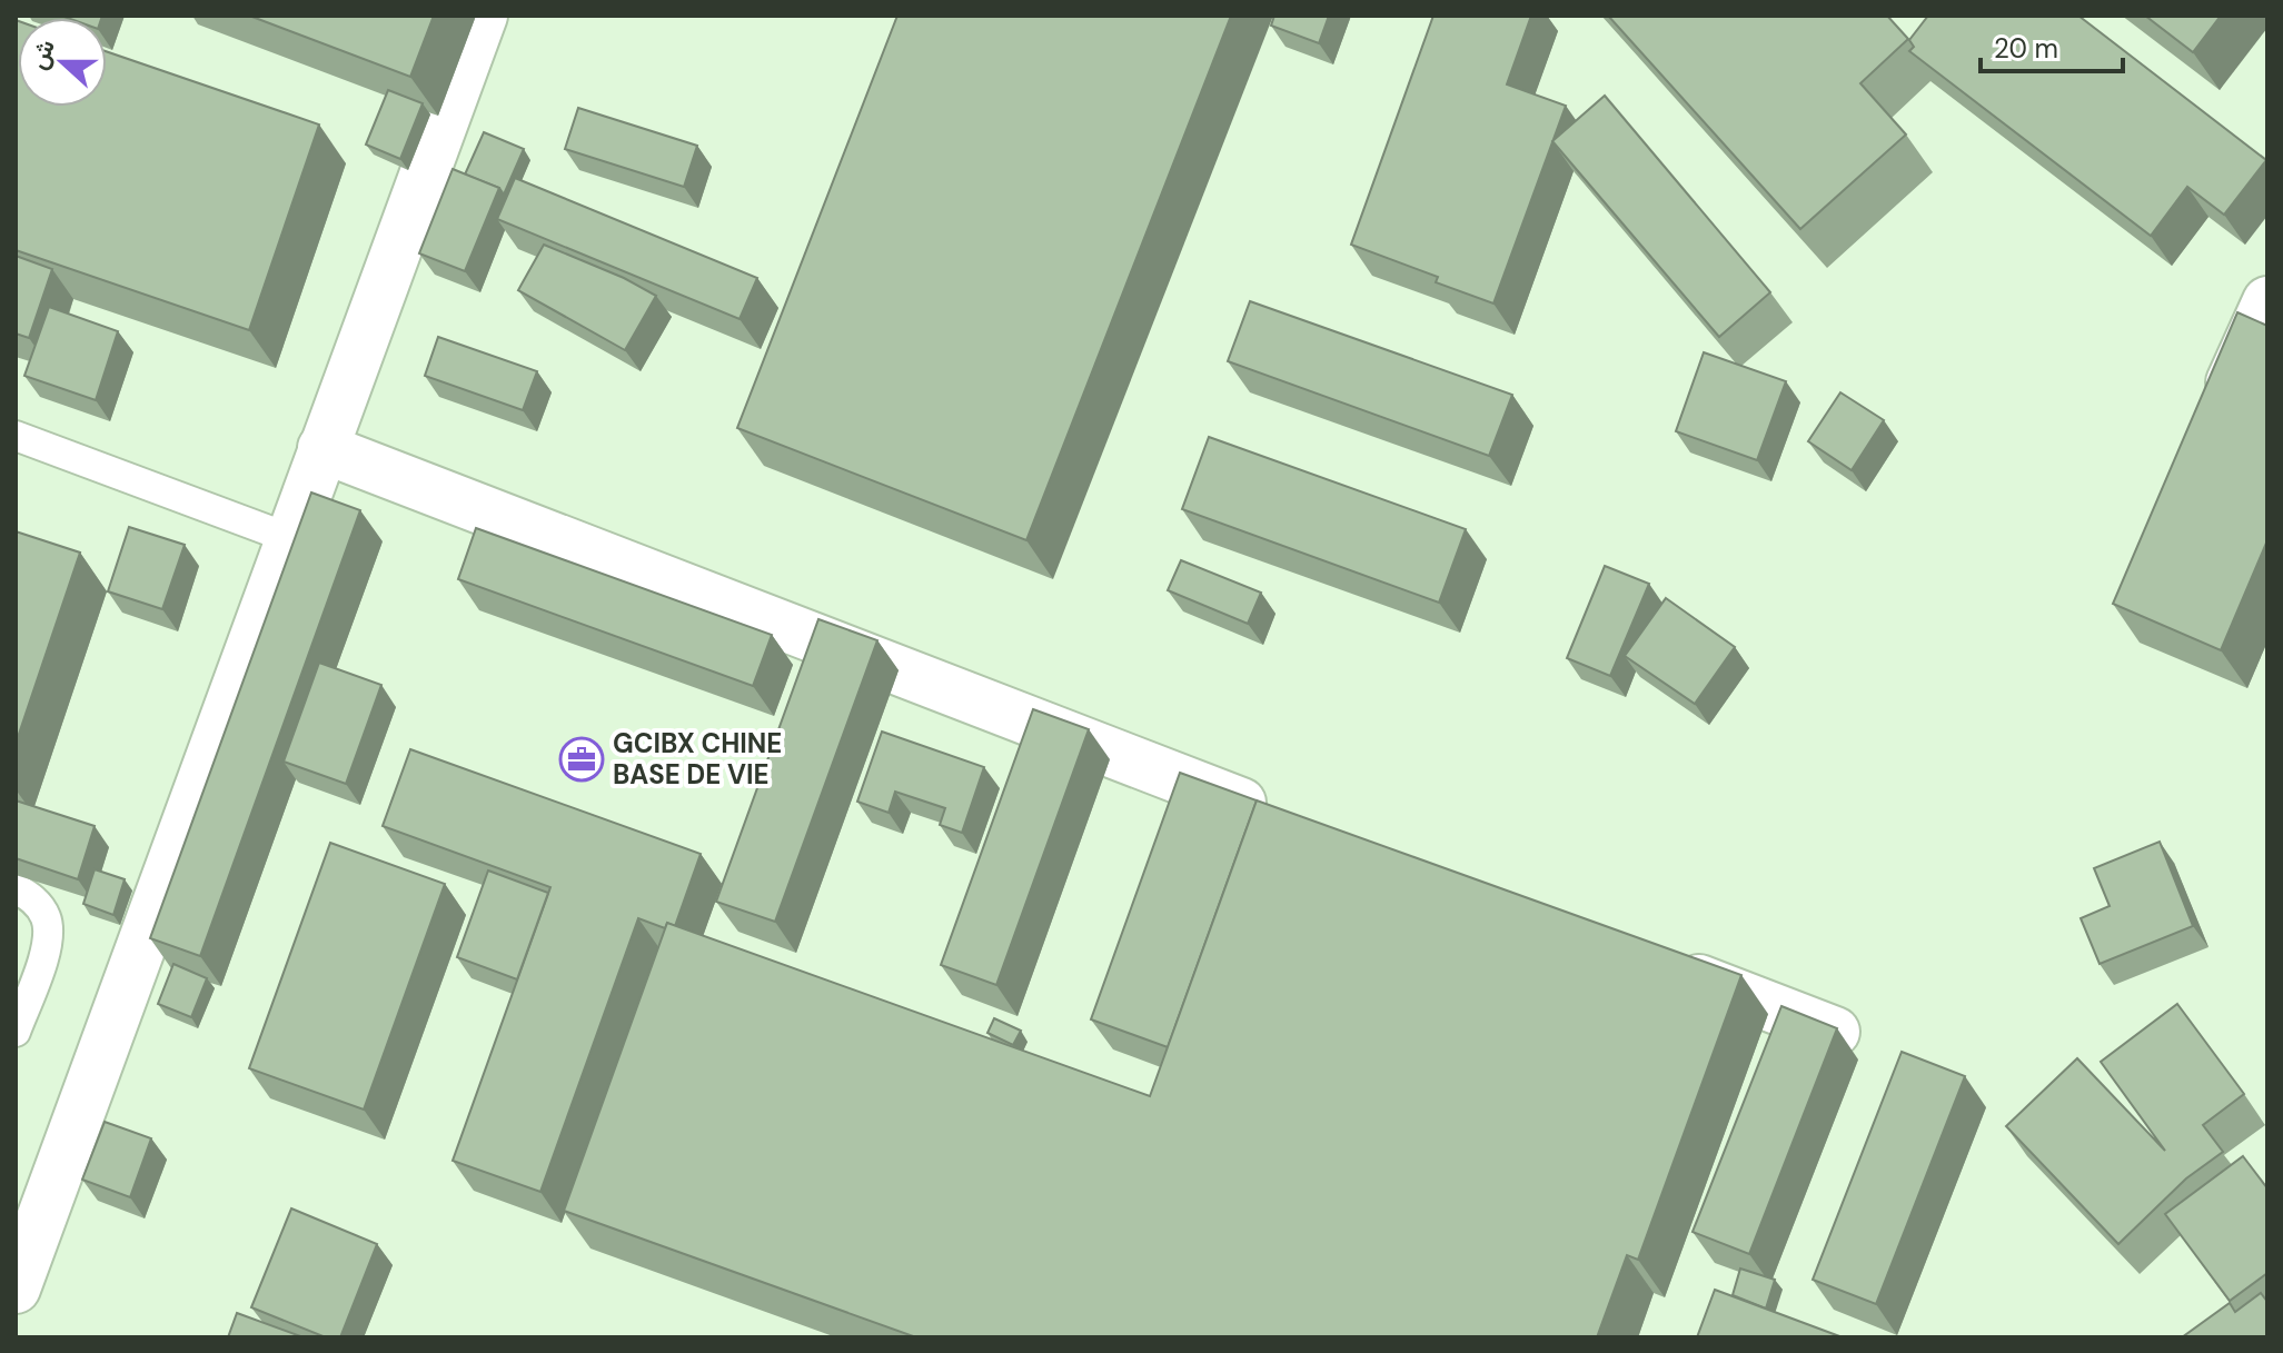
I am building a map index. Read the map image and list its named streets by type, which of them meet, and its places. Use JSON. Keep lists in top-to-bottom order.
{
  "places": {
    "office": ["GCIBX CHINE BASE DE VIE"]
  },
  "scale_bar": "20 m",
  "north": "left"
}
